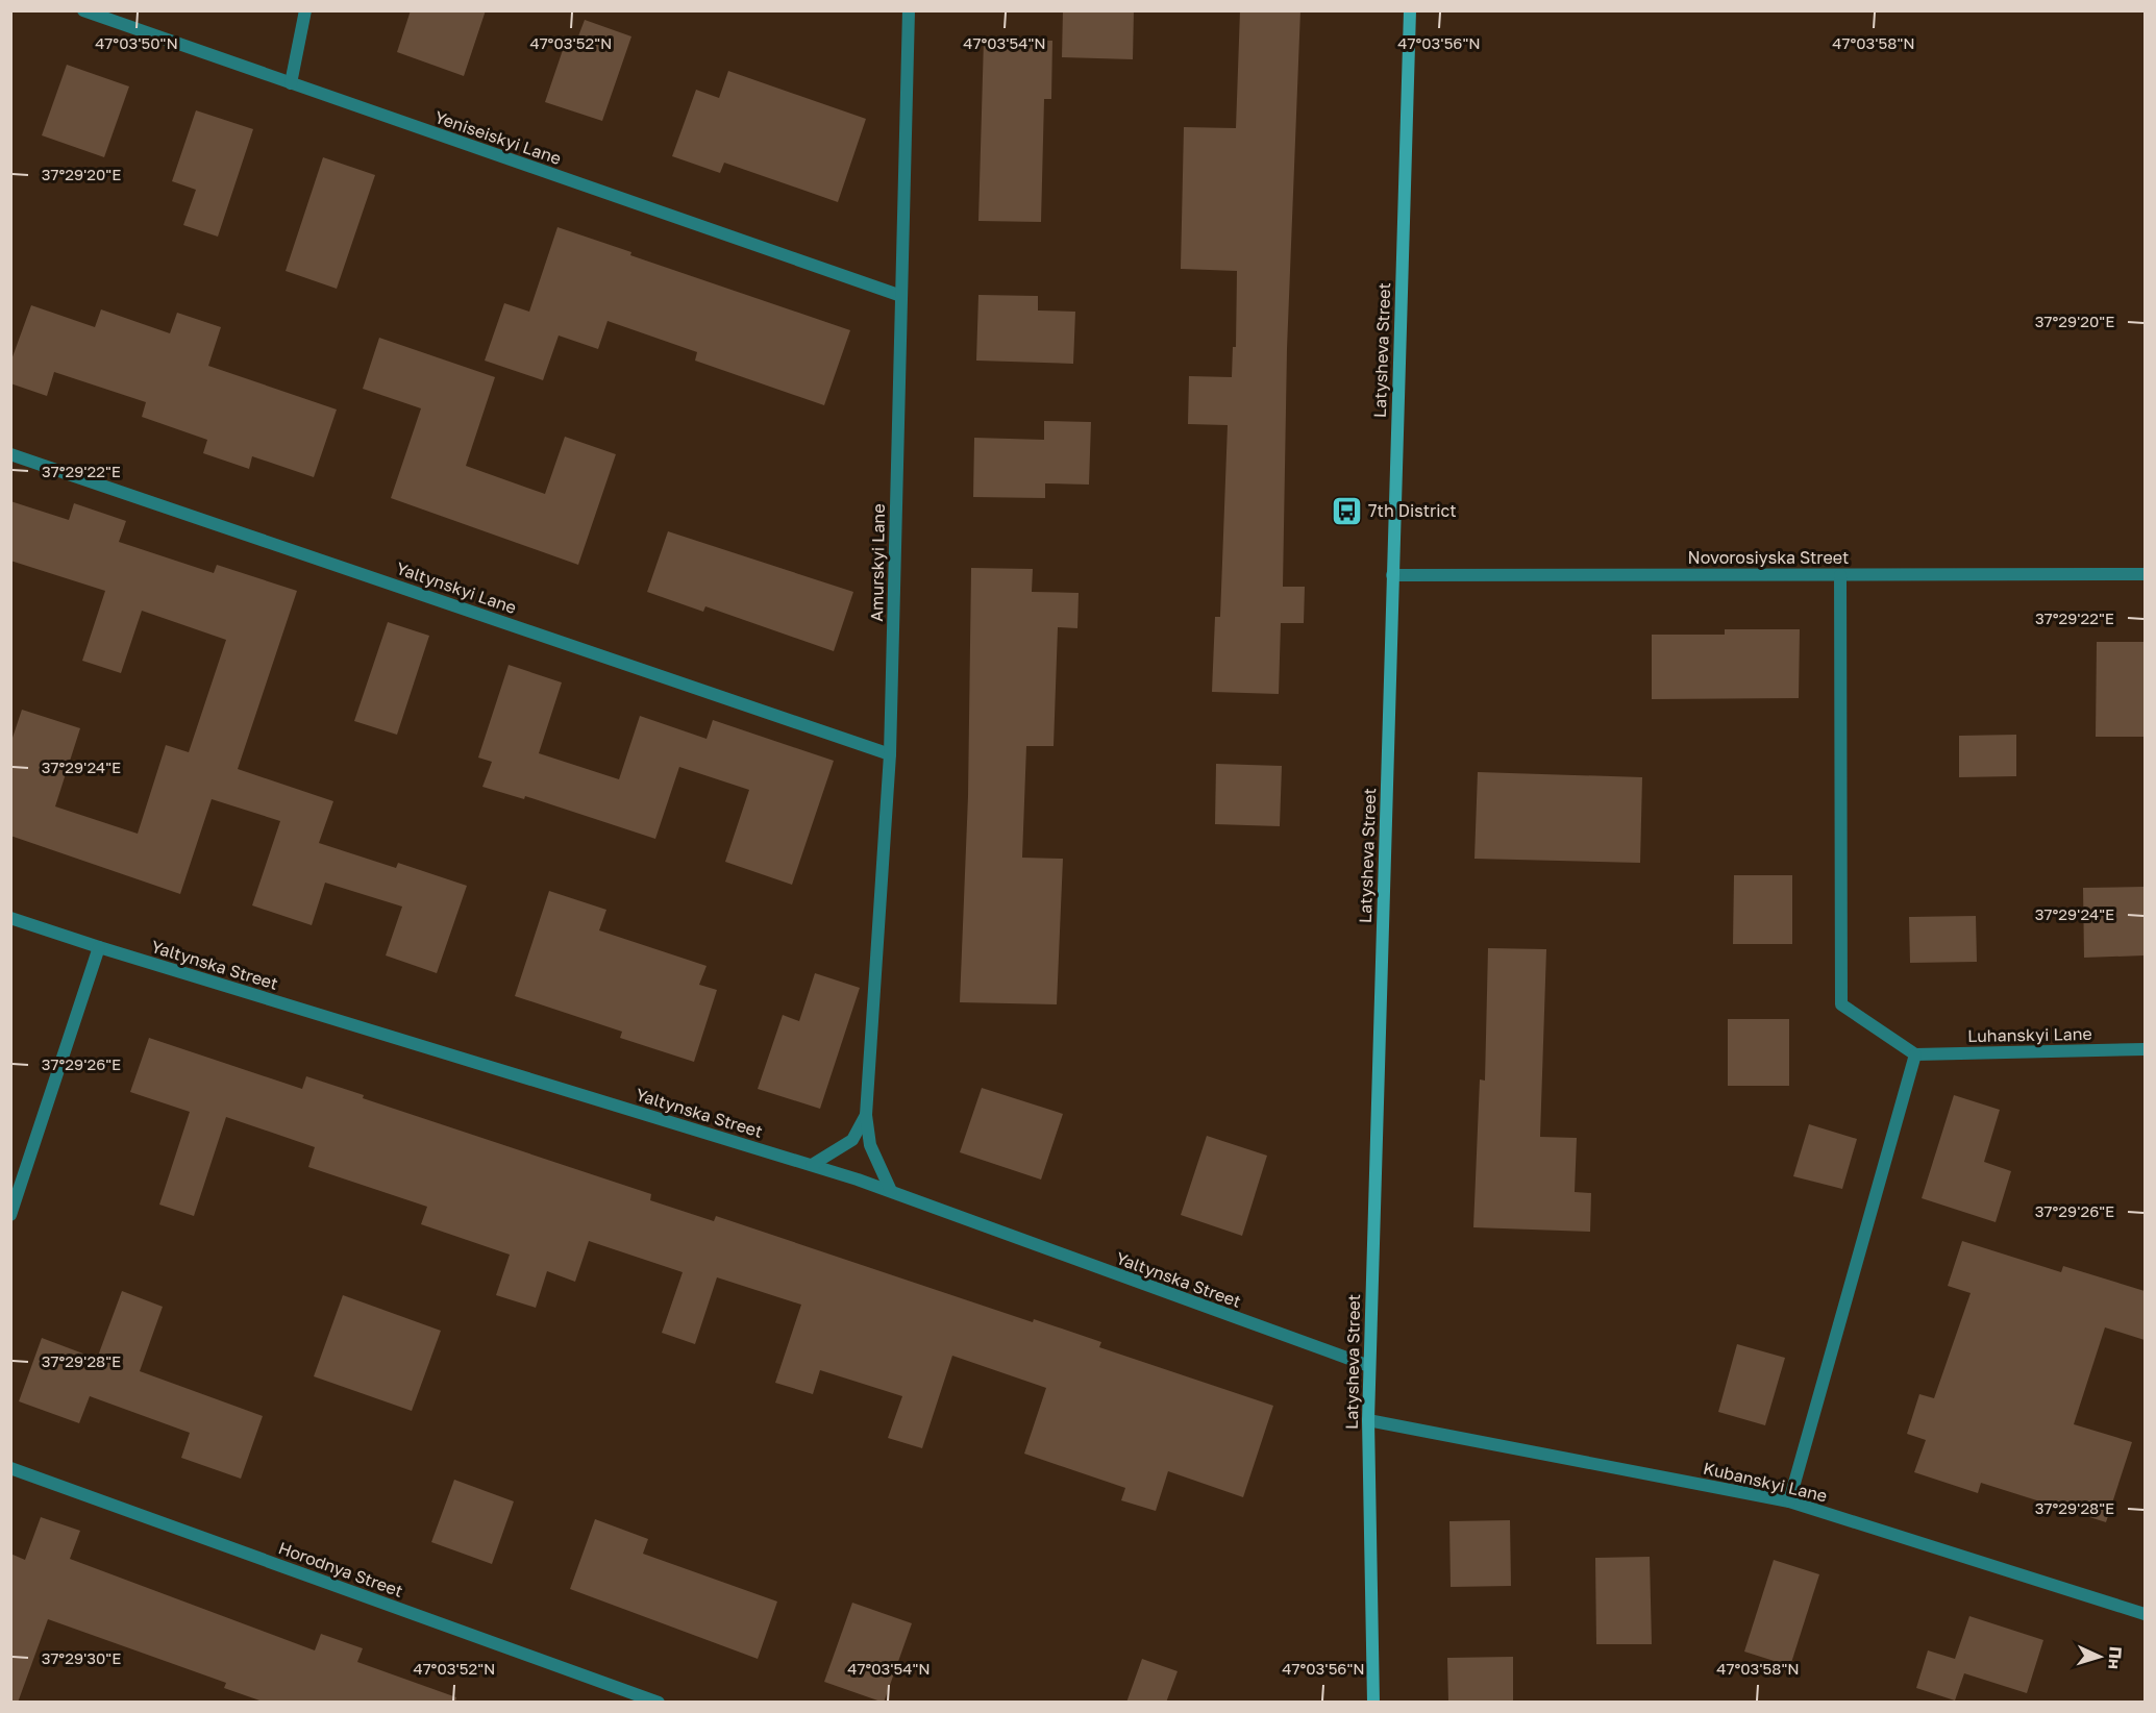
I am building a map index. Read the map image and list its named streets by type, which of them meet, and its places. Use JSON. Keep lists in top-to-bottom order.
{
  "streets": {
    "street": [
      "Yeniseiskyi Lane",
      "Latysheva Street",
      "Novorosiyska Street",
      "Amurskyi Lane",
      "Yaltynskyi Lane",
      "Yaltynska Street",
      "Luhanskyi Lane",
      "Kubanskyi Lane",
      "Horodnya Street"
    ]
  },
  "crossings": [
    ["Yeniseiskyi Lane", "Amurskyi Lane"],
    ["Latysheva Street", "Novorosiyska Street"],
    ["Latysheva Street", "Yaltynska Street"],
    ["Latysheva Street", "Kubanskyi Lane"],
    ["Amurskyi Lane", "Yaltynskyi Lane"],
    ["Amurskyi Lane", "Yaltynska Street"]
  ],
  "places": {
    "bus stop": ["7th District"]
  },
  "north": "right",
  "coordinates": [
    "47°03'50\"N",
    "47°03'52\"N",
    "47°03'54\"N",
    "47°03'56\"N",
    "47°03'58\"N",
    "37°29'20\"E",
    "37°29'22\"E",
    "37°29'24\"E",
    "37°29'26\"E",
    "37°29'28\"E",
    "37°29'30\"E"
  ]
}
